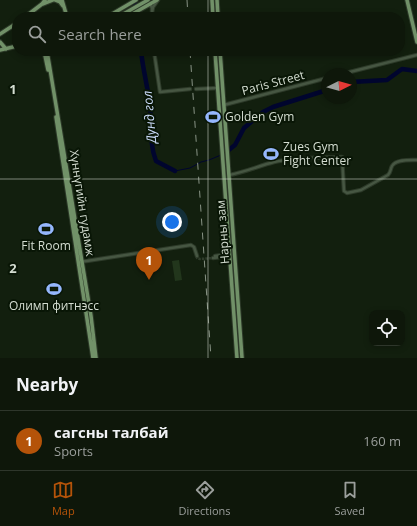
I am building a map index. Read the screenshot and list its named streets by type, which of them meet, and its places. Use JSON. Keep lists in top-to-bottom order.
{
  "streets": {
    "main road": ["Хүннүгийн гудамж", "Нарны зам"],
    "street": ["Paris Street"]
  },
  "crossings": [
    ["Paris Street", "Нарны зам"]
  ],
  "water": ["Дунд гол"],
  "places": {
    "sports": [
      "Golden Gym",
      "Zues Gym Fight Center",
      "Fit Room",
      "Олимп фитнэсс"
    ]
  },
  "north": "right",
  "page": {
    "search": "Search here",
    "pins": "1",
    "heading": "Nearby",
    "list": [
      {
        "mark": "1",
        "name": "сагсны талбай",
        "note": "Sports",
        "value": "160 m"
      }
    ],
    "nav": ["Map", "Directions", "Saved"]
  },
  "grid": {
    "rows": ["1", "2"]
  }
}
